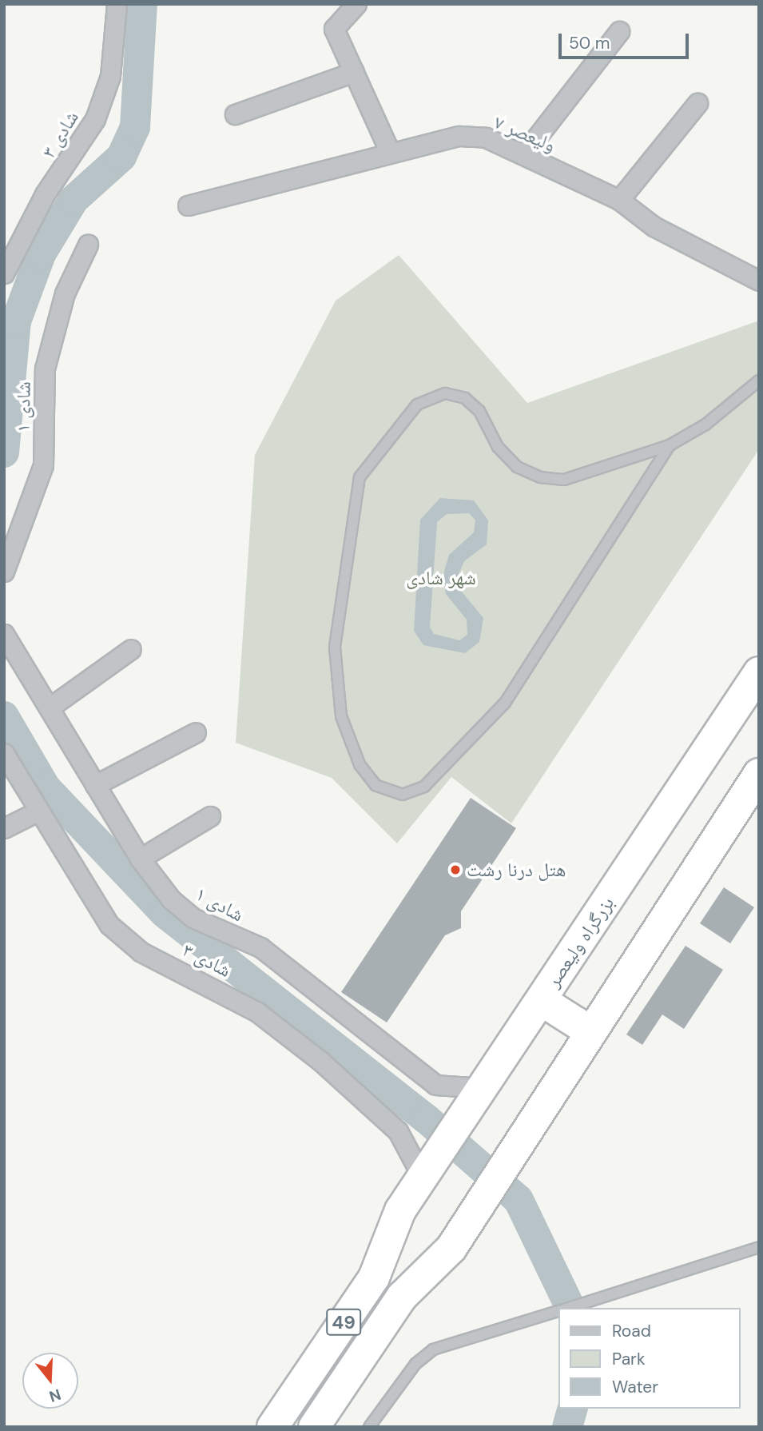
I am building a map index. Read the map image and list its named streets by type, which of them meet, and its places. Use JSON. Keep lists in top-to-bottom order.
{
  "streets": {
    "highway": ["بزرگراه ولیعصر", "49"],
    "street": ["ولیعصر ۷", "شادی ۳", "شادی ۱"]
  },
  "crossings": [
    ["شادی ۳", "بزرگراه ولیعصر"],
    ["شادی ۱", "بزرگراه ولیعصر"]
  ],
  "parks": ["شهر شادی"],
  "places": ["هتل درنا رشت"],
  "legend": ["Road", "Park", "Water"],
  "scale_bar": "50 m",
  "north": "bottom"
}
